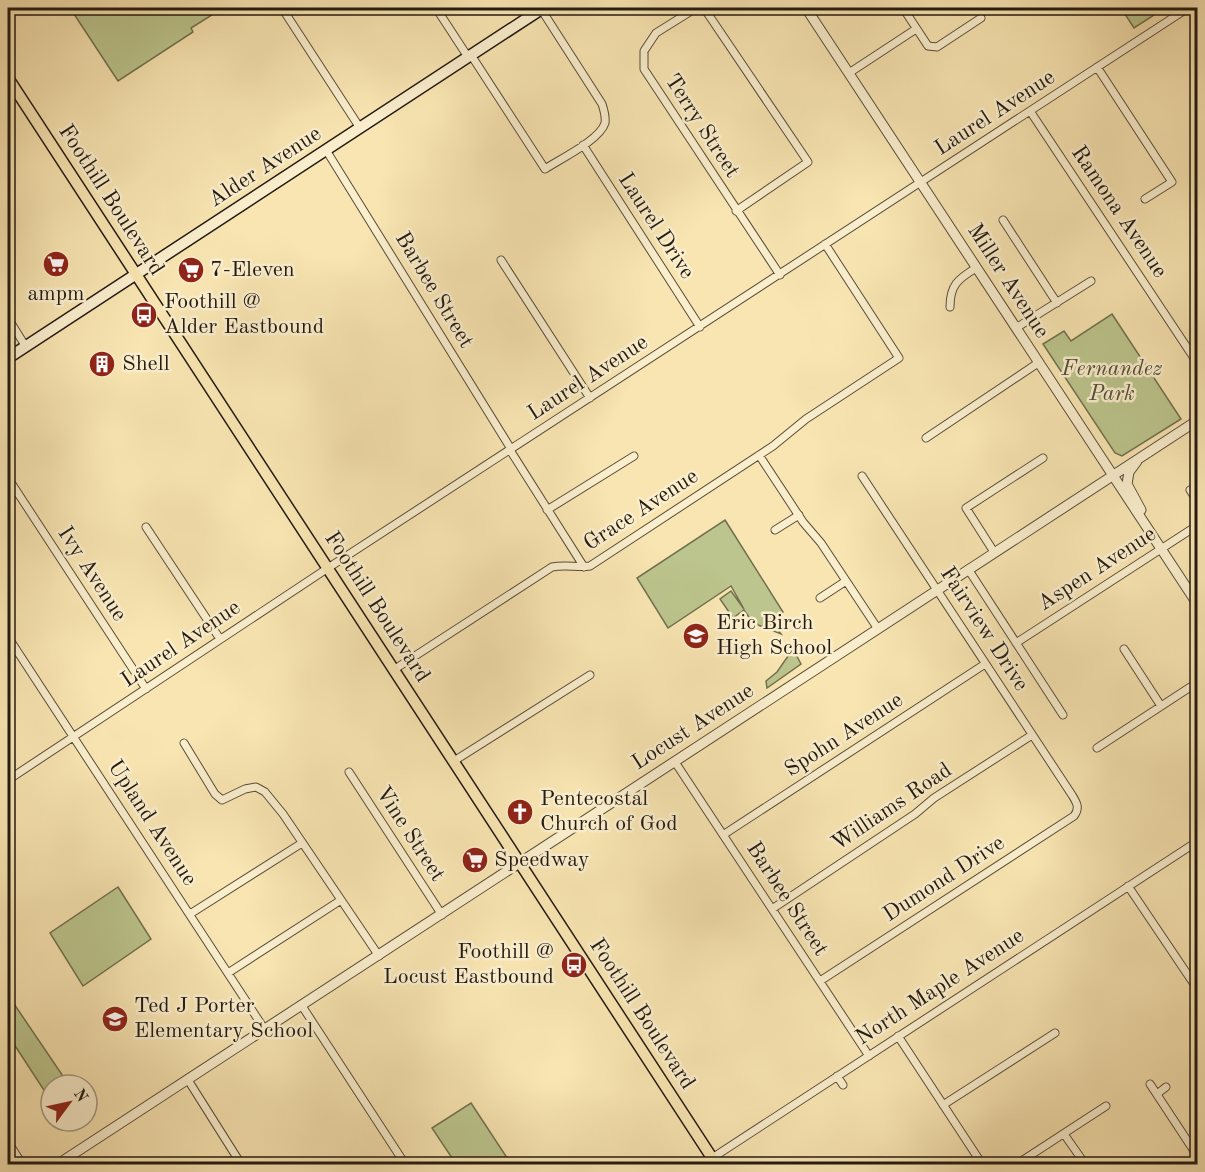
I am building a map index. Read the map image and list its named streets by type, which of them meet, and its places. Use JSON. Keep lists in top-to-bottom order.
{
  "streets": {
    "main road": ["Alder Avenue", "Foothill Boulevard"],
    "street": [
      "Laurel Avenue",
      "Terry Street",
      "Ramona Avenue",
      "Laurel Drive",
      "Miller Avenue",
      "Barbee Street",
      "Grace Avenue",
      "Aspen Avenue",
      "Ivy Avenue",
      "Fairview Drive",
      "Locust Avenue",
      "Spohn Avenue",
      "Williams Road",
      "Upland Avenue",
      "Vine Street",
      "Dumond Drive",
      "North Maple Avenue"
    ]
  },
  "crossings": [
    ["Laurel Avenue", "Terry Street"],
    ["Laurel Avenue", "Foothill Boulevard"],
    ["Laurel Avenue", "Ramona Avenue"],
    ["Laurel Avenue", "Laurel Drive"],
    ["Laurel Avenue", "Miller Avenue"],
    ["Laurel Avenue", "Barbee Street"],
    ["Laurel Avenue", "Grace Avenue"],
    ["Laurel Avenue", "Ivy Avenue"],
    ["Laurel Avenue", "Upland Avenue"],
    ["Alder Avenue", "Foothill Boulevard"],
    ["Alder Avenue", "Barbee Street"],
    ["Foothill Boulevard", "Grace Avenue"],
    ["Foothill Boulevard", "Locust Avenue"],
    ["Foothill Boulevard", "North Maple Avenue"],
    ["Miller Avenue", "Aspen Avenue"],
    ["Miller Avenue", "Locust Avenue"],
    ["Barbee Street", "Grace Avenue"],
    ["Barbee Street", "Locust Avenue"],
    ["Barbee Street", "Spohn Avenue"],
    ["Barbee Street", "Williams Road"],
    ["Barbee Street", "Dumond Drive"],
    ["Barbee Street", "North Maple Avenue"],
    ["Fairview Drive", "Locust Avenue"],
    ["Fairview Drive", "Spohn Avenue"],
    ["Fairview Drive", "Williams Road"],
    ["Fairview Drive", "Dumond Drive"],
    ["Locust Avenue", "Upland Avenue"],
    ["Locust Avenue", "Vine Street"]
  ],
  "parks": ["Fernandez Park"],
  "places": {
    "supermarket": ["ampm", "7-Eleven", "Speedway"],
    "bus stop": ["Foothill @ Alder Eastbound", "Foothill @ Locust Eastbound"],
    "building": ["Shell"],
    "school or university": ["Eric Birch High School", "Ted J Porter Elementary School"],
    "church": ["Pentecostal Church of God"]
  },
  "north": "top right"
}
